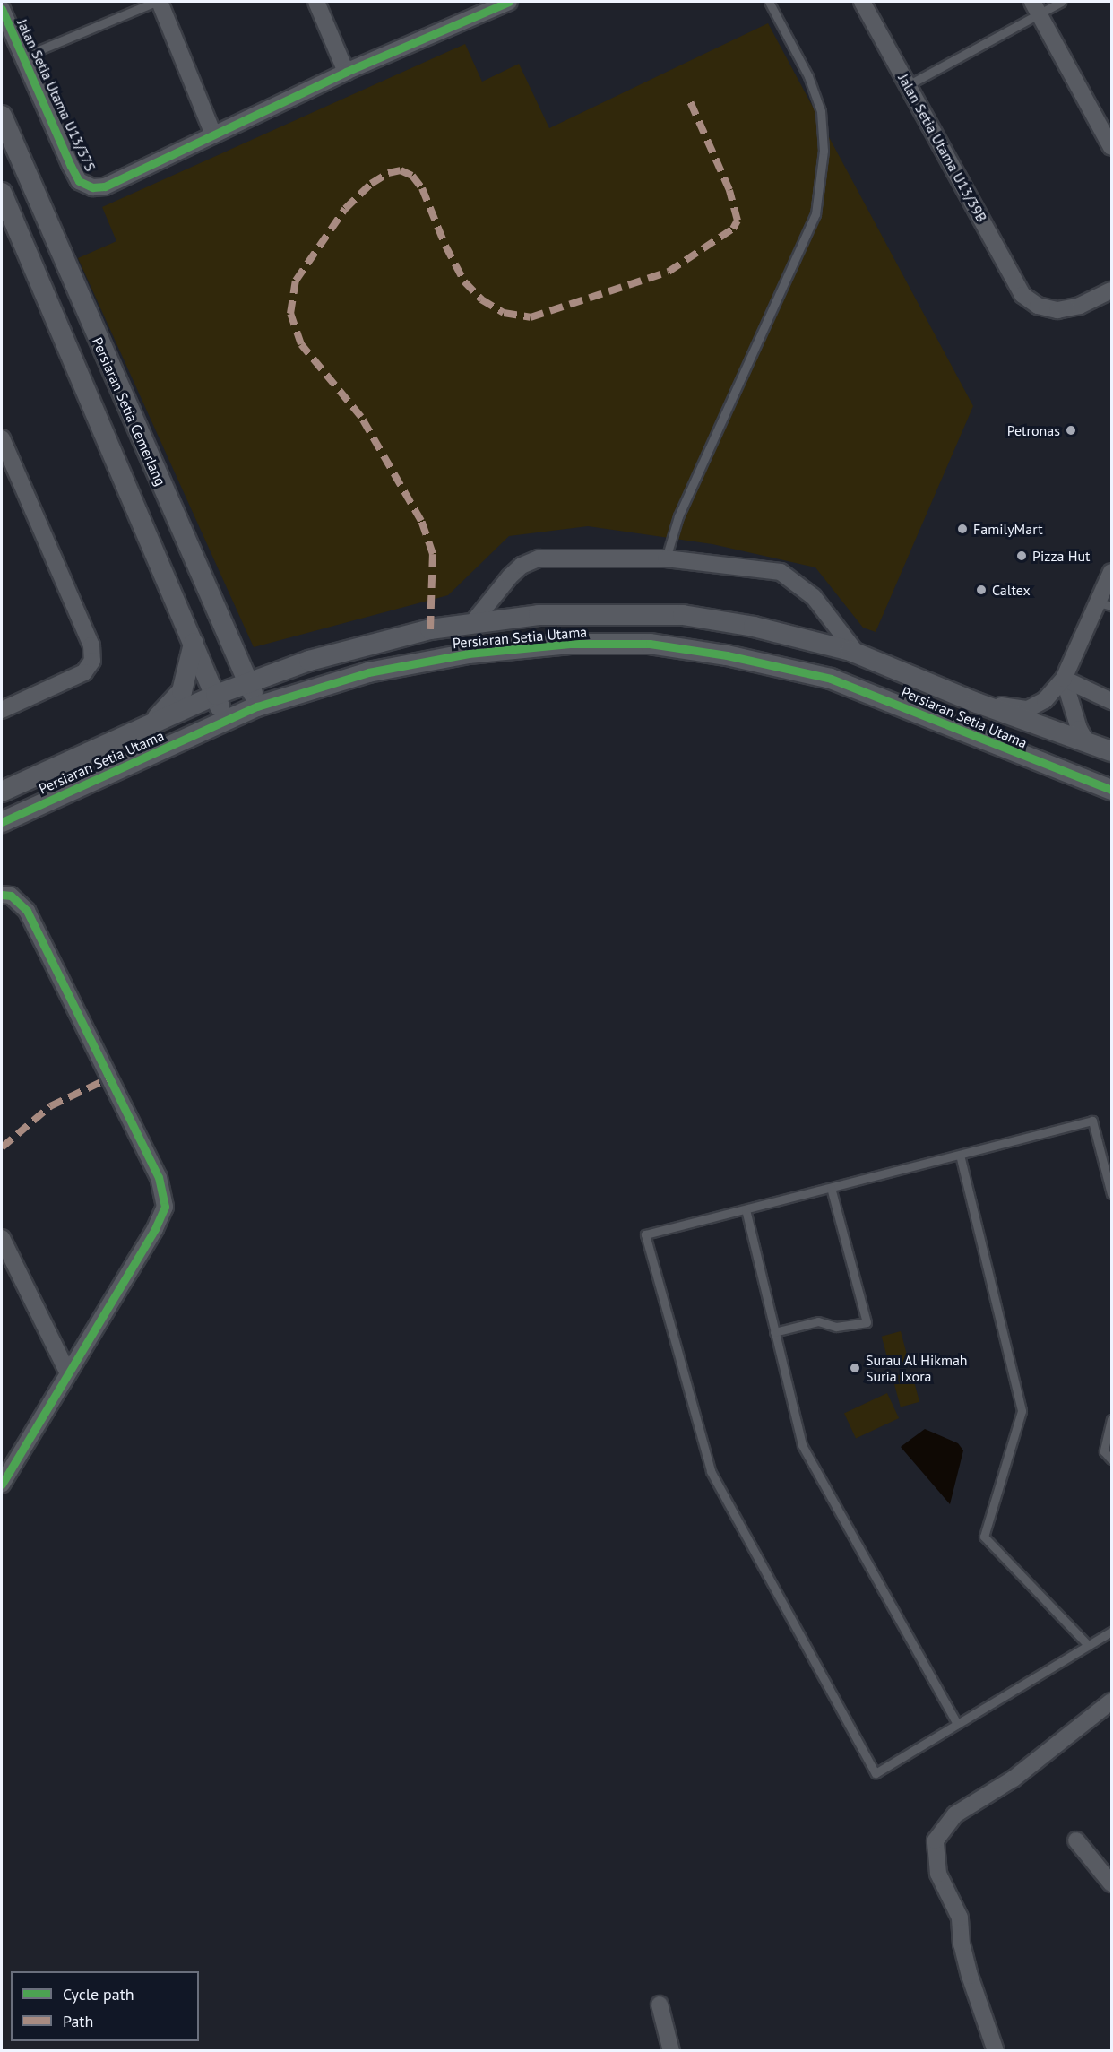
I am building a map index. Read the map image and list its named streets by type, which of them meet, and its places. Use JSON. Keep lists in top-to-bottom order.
{
  "streets": {
    "street": [
      "Jalan Setia Utama U13/37S",
      "Jalan Setia Utama U13/39B",
      "Persiaran Setia Cemerlang",
      "Persiaran Setia Utama"
    ]
  },
  "crossings": [
    ["Persiaran Setia Cemerlang", "Persiaran Setia Utama"]
  ],
  "places": [
    "Petronas",
    "FamilyMart",
    "Pizza Hut",
    "Caltex",
    "Surau Al Hikmah Suria Ixora"
  ],
  "legend": ["Cycle path", "Path"]
}
